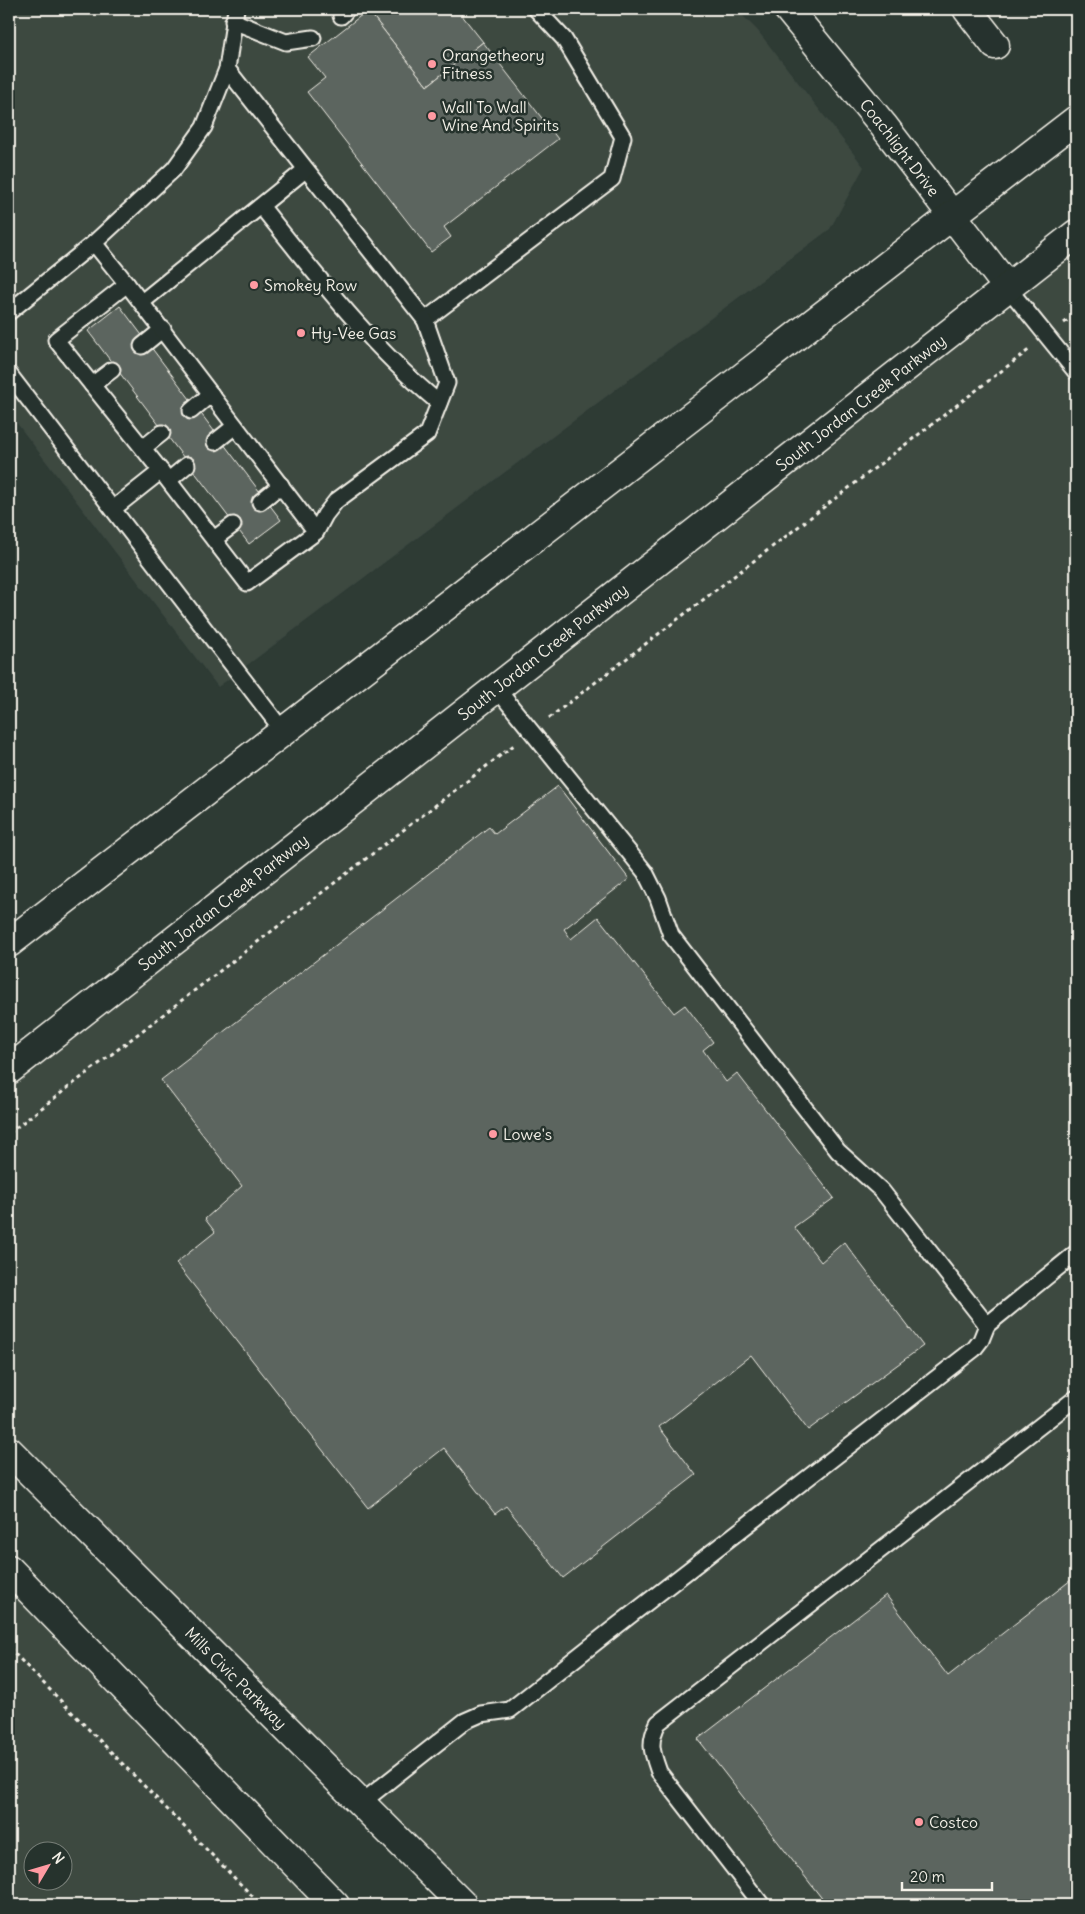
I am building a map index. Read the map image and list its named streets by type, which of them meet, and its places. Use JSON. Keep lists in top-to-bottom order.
{
  "streets": {
    "main road": ["Coachlight Drive", "South Jordan Creek Parkway", "Mills Civic Parkway"]
  },
  "crossings": [
    ["Coachlight Drive", "South Jordan Creek Parkway"]
  ],
  "places": [
    "Orangetheory Fitness",
    "Wall To Wall Wine And Spirits",
    "Smokey Row",
    "Hy-Vee Gas",
    "Lowe's",
    "Costco"
  ],
  "scale_bar": "20 m",
  "north": "top right"
}
